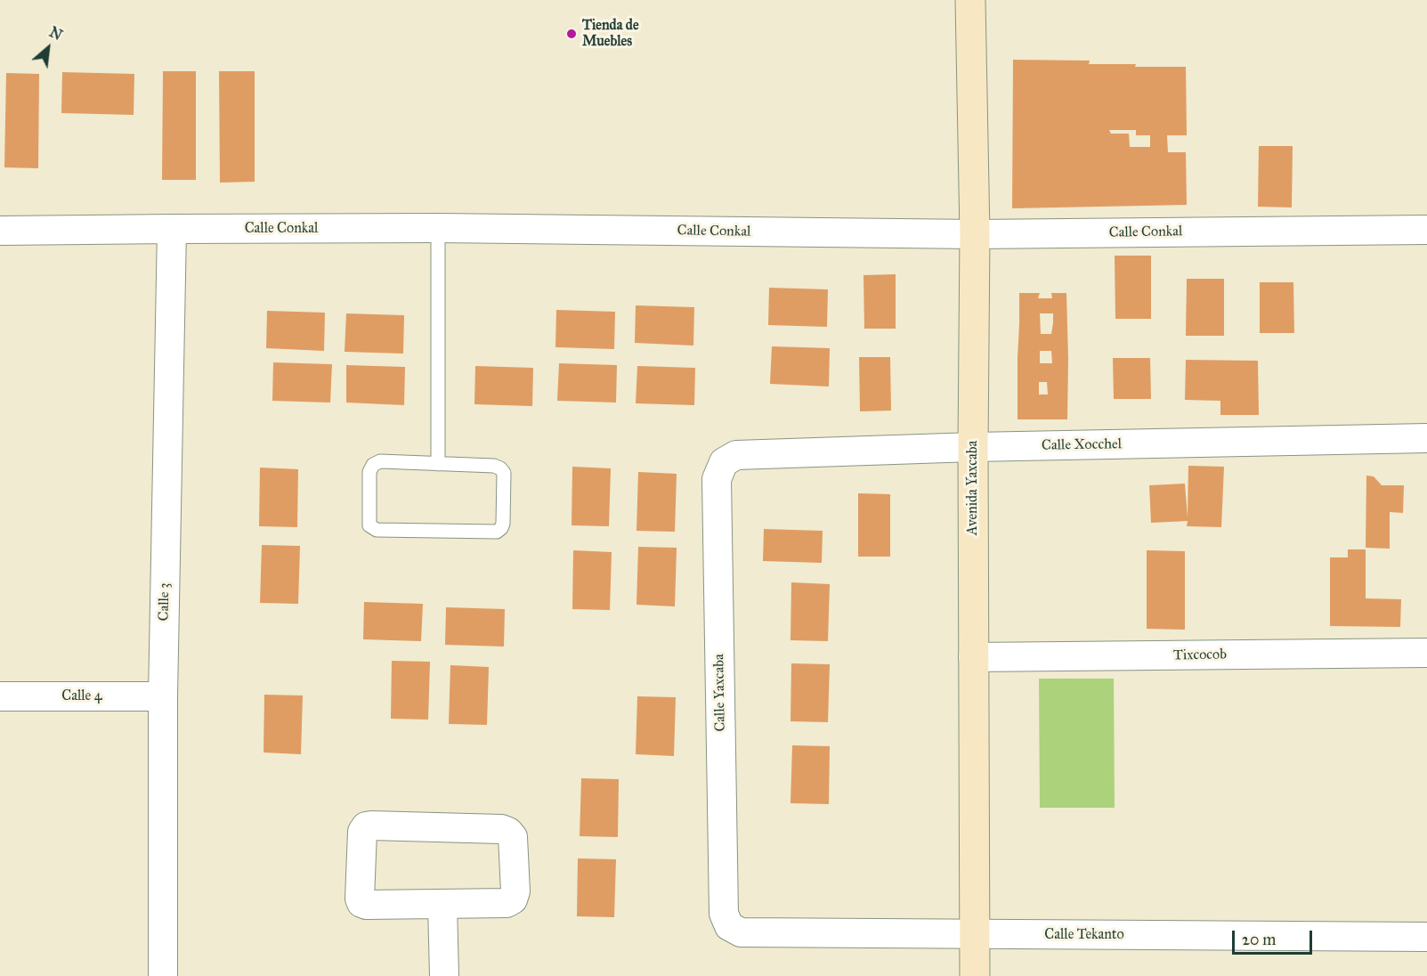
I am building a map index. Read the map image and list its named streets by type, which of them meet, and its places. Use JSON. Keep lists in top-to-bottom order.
{
  "streets": {
    "street": [
      "Calle Conkal",
      "Calle Xocchel",
      "Avenida Yaxcaba",
      "Calle 3",
      "Tixcocob",
      "Calle Yaxcaba",
      "Calle 4",
      "Calle Tekanto"
    ]
  },
  "crossings": [
    ["Calle Conkal", "Avenida Yaxcaba"],
    ["Calle Conkal", "Calle 3"],
    ["Calle Xocchel", "Avenida Yaxcaba"],
    ["Calle Xocchel", "Calle Yaxcaba"],
    ["Avenida Yaxcaba", "Tixcocob"],
    ["Avenida Yaxcaba", "Calle Tekanto"],
    ["Calle 3", "Calle 4"],
    ["Calle Yaxcaba", "Calle Tekanto"]
  ],
  "places": ["Tienda de Muebles"],
  "scale_bar": "20 m",
  "north": "top right"
}
